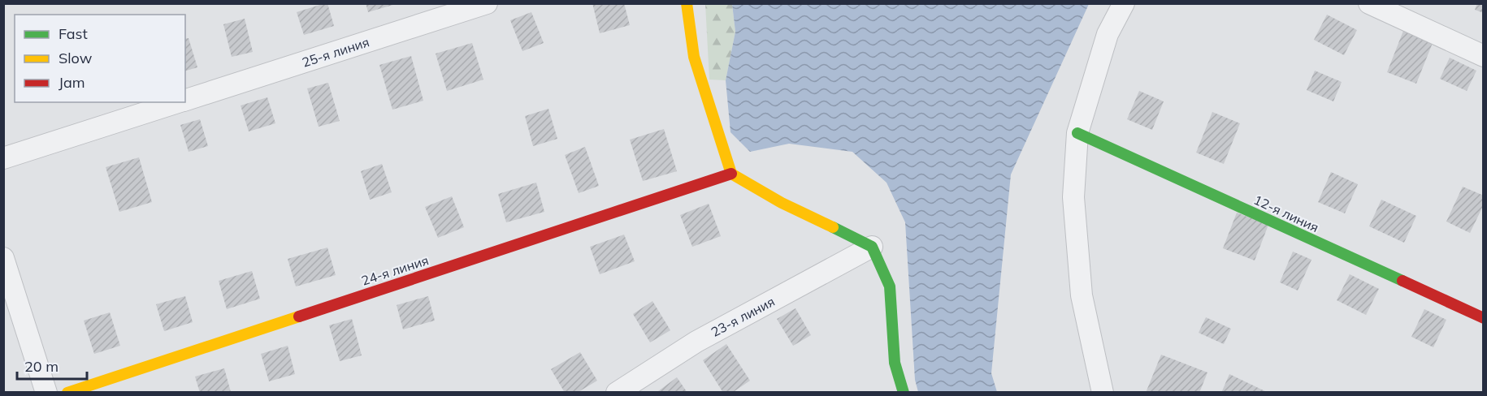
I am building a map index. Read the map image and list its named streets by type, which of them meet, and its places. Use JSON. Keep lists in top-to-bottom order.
{
  "streets": {
    "street": [
      "25-я линия",
      "12-я линия",
      "24-я линия",
      "23-я линия"
    ]
  },
  "legend": ["Fast", "Slow", "Jam"],
  "scale_bar": "20 m"
}
